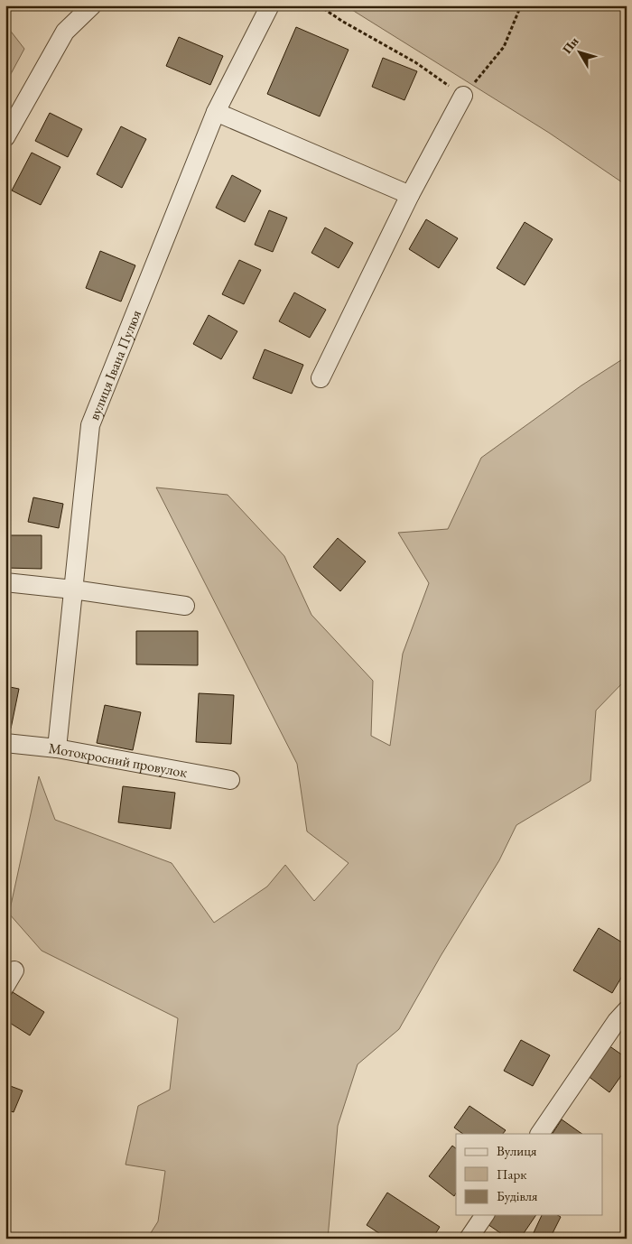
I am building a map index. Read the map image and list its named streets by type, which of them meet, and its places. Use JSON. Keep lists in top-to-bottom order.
{
  "streets": {
    "street": ["вулиця Івана Пулюя", "Мотокросний провулок"]
  },
  "crossings": [
    ["вулиця Івана Пулюя", "Мотокросний провулок"]
  ],
  "legend": ["Вулиця", "Парк", "Будівля"],
  "north": "top left"
}
